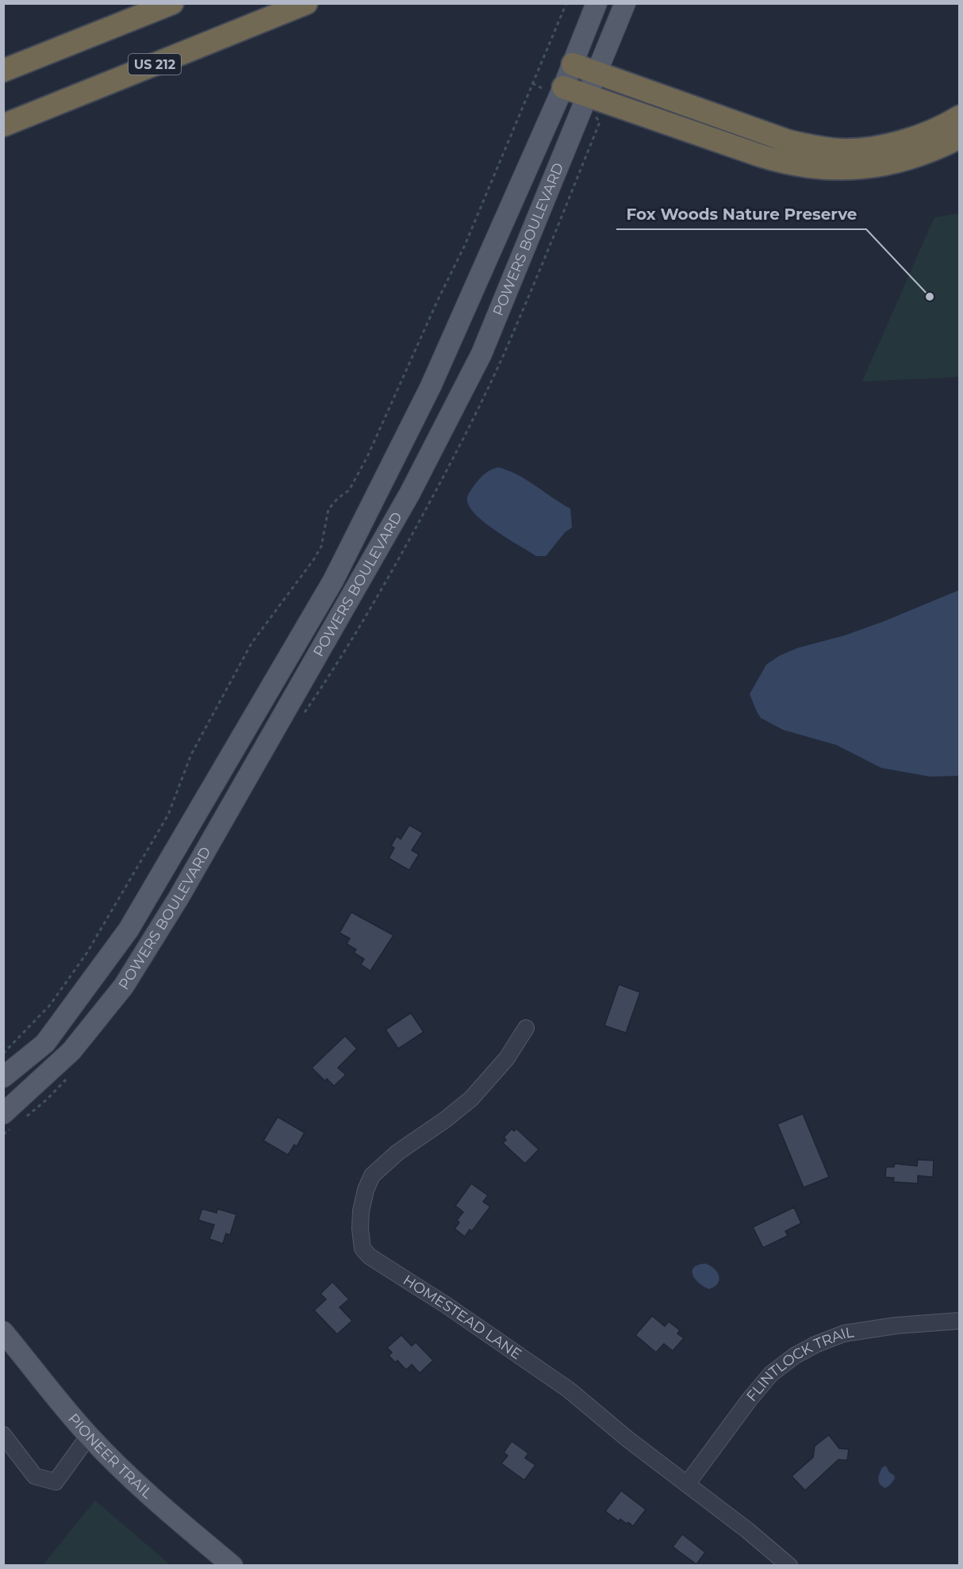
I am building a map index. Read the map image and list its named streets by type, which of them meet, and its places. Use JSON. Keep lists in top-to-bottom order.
{
  "streets": {
    "highway": ["US 212"],
    "main road": ["POWERS BOULEVARD", "PIONEER TRAIL"],
    "street": ["HOMESTEAD LANE", "FLINTLOCK TRAIL"]
  },
  "crossings": [
    ["HOMESTEAD LANE", "FLINTLOCK TRAIL"]
  ],
  "places": ["Fox Woods Nature Preserve"]
}
